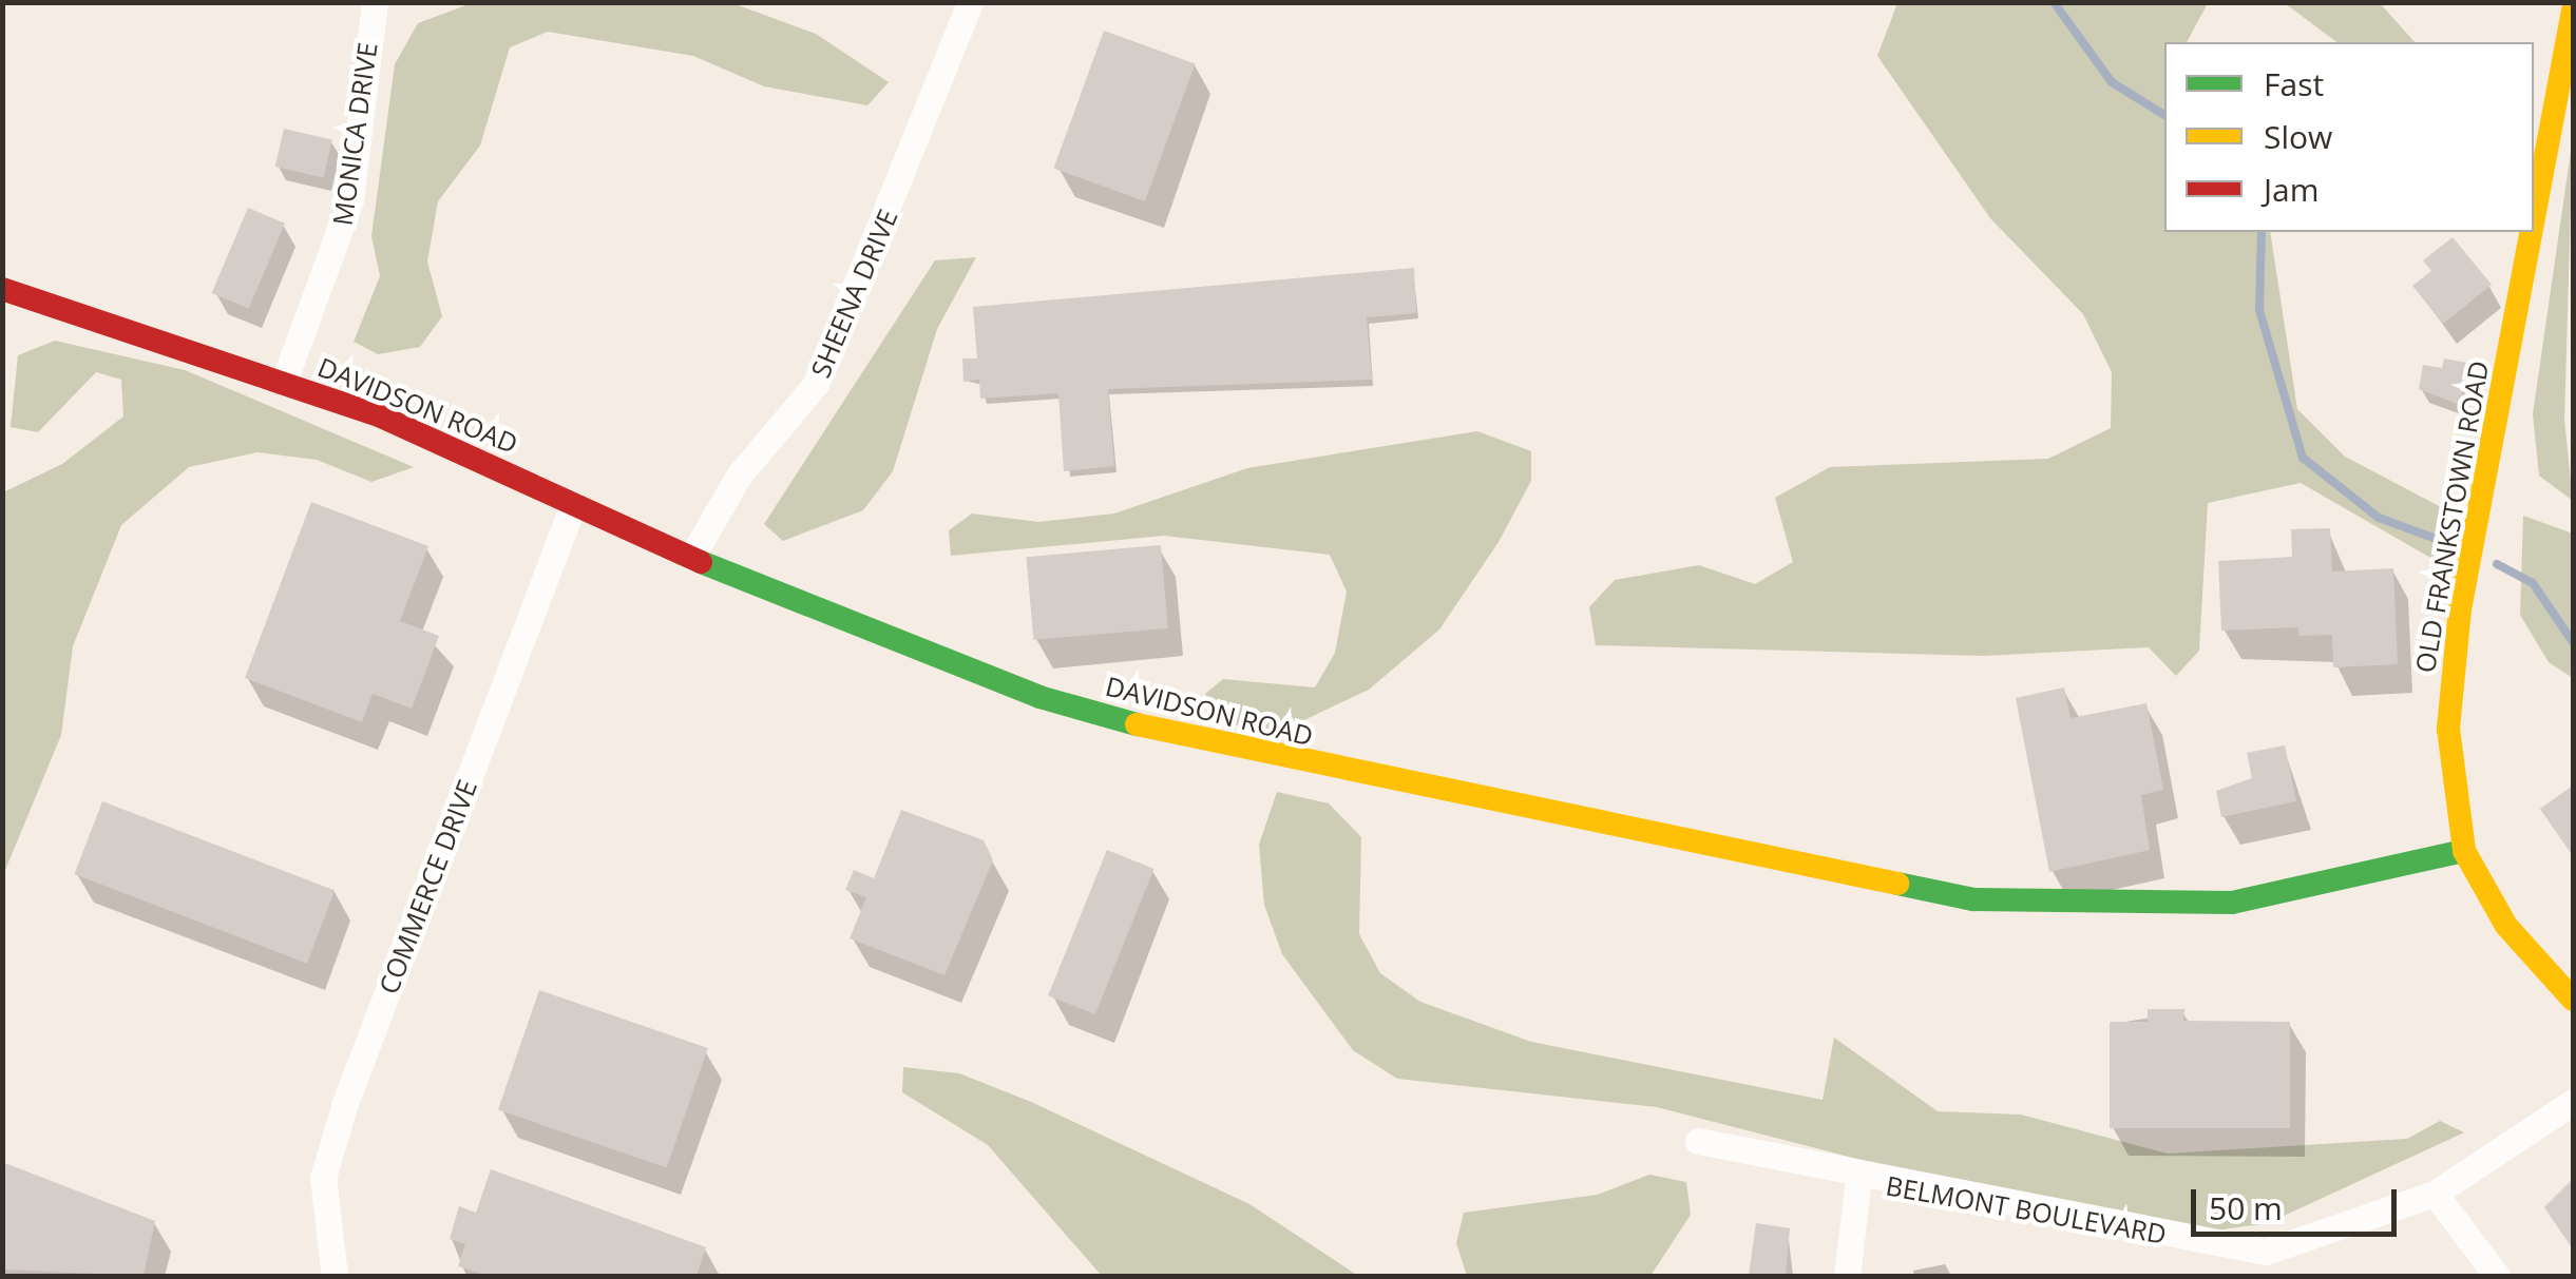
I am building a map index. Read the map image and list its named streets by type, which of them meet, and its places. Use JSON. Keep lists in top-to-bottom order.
{
  "streets": {
    "street": [
      "MONICA DRIVE",
      "SHEENA DRIVE",
      "DAVIDSON ROAD",
      "OLD FRANKSTOWN ROAD",
      "COMMERCE DRIVE",
      "BELMONT BOULEVARD"
    ]
  },
  "crossings": [
    ["MONICA DRIVE", "DAVIDSON ROAD"],
    ["SHEENA DRIVE", "DAVIDSON ROAD"],
    ["DAVIDSON ROAD", "OLD FRANKSTOWN ROAD"],
    ["DAVIDSON ROAD", "COMMERCE DRIVE"]
  ],
  "legend": ["Fast", "Slow", "Jam"],
  "scale_bar": "50 m"
}
